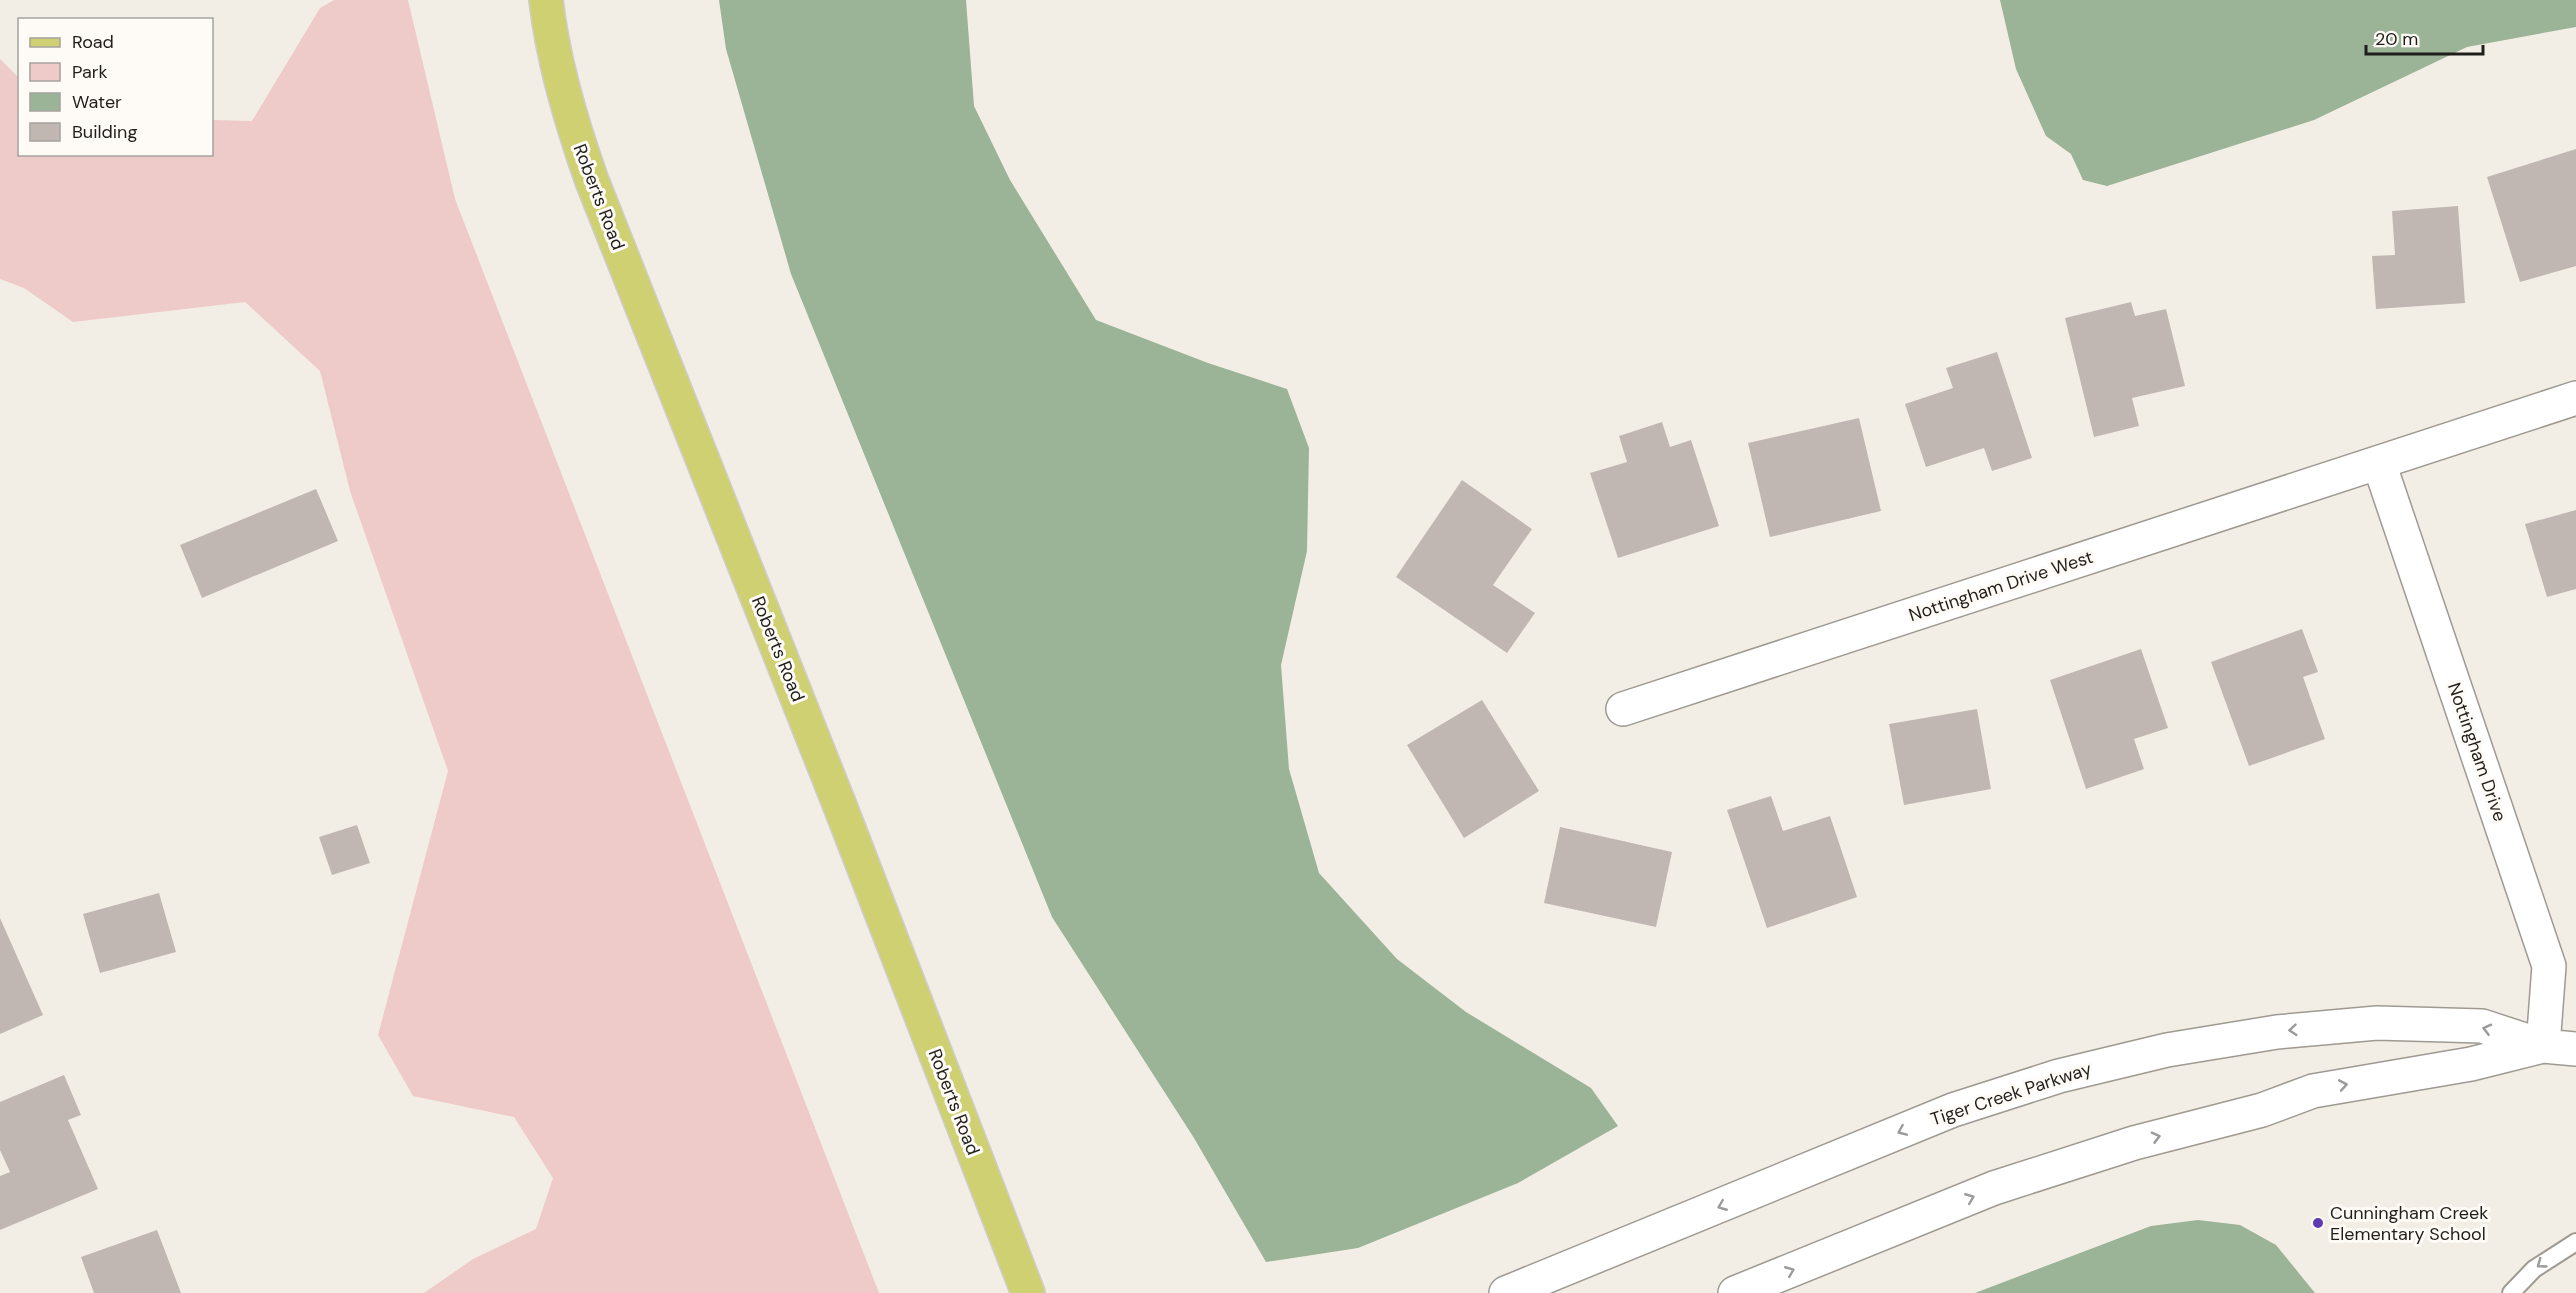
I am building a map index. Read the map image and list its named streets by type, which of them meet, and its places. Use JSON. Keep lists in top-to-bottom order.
{
  "streets": {
    "main road": ["Roberts Road"],
    "street": ["Nottingham Drive West", "Nottingham Drive", "Tiger Creek Parkway"]
  },
  "crossings": [
    ["Nottingham Drive West", "Nottingham Drive"],
    ["Nottingham Drive", "Tiger Creek Parkway"]
  ],
  "places": ["Cunningham Creek Elementary School"],
  "legend": [
    "Road",
    "Park",
    "Water",
    "Building"
  ],
  "scale_bar": "20 m"
}
